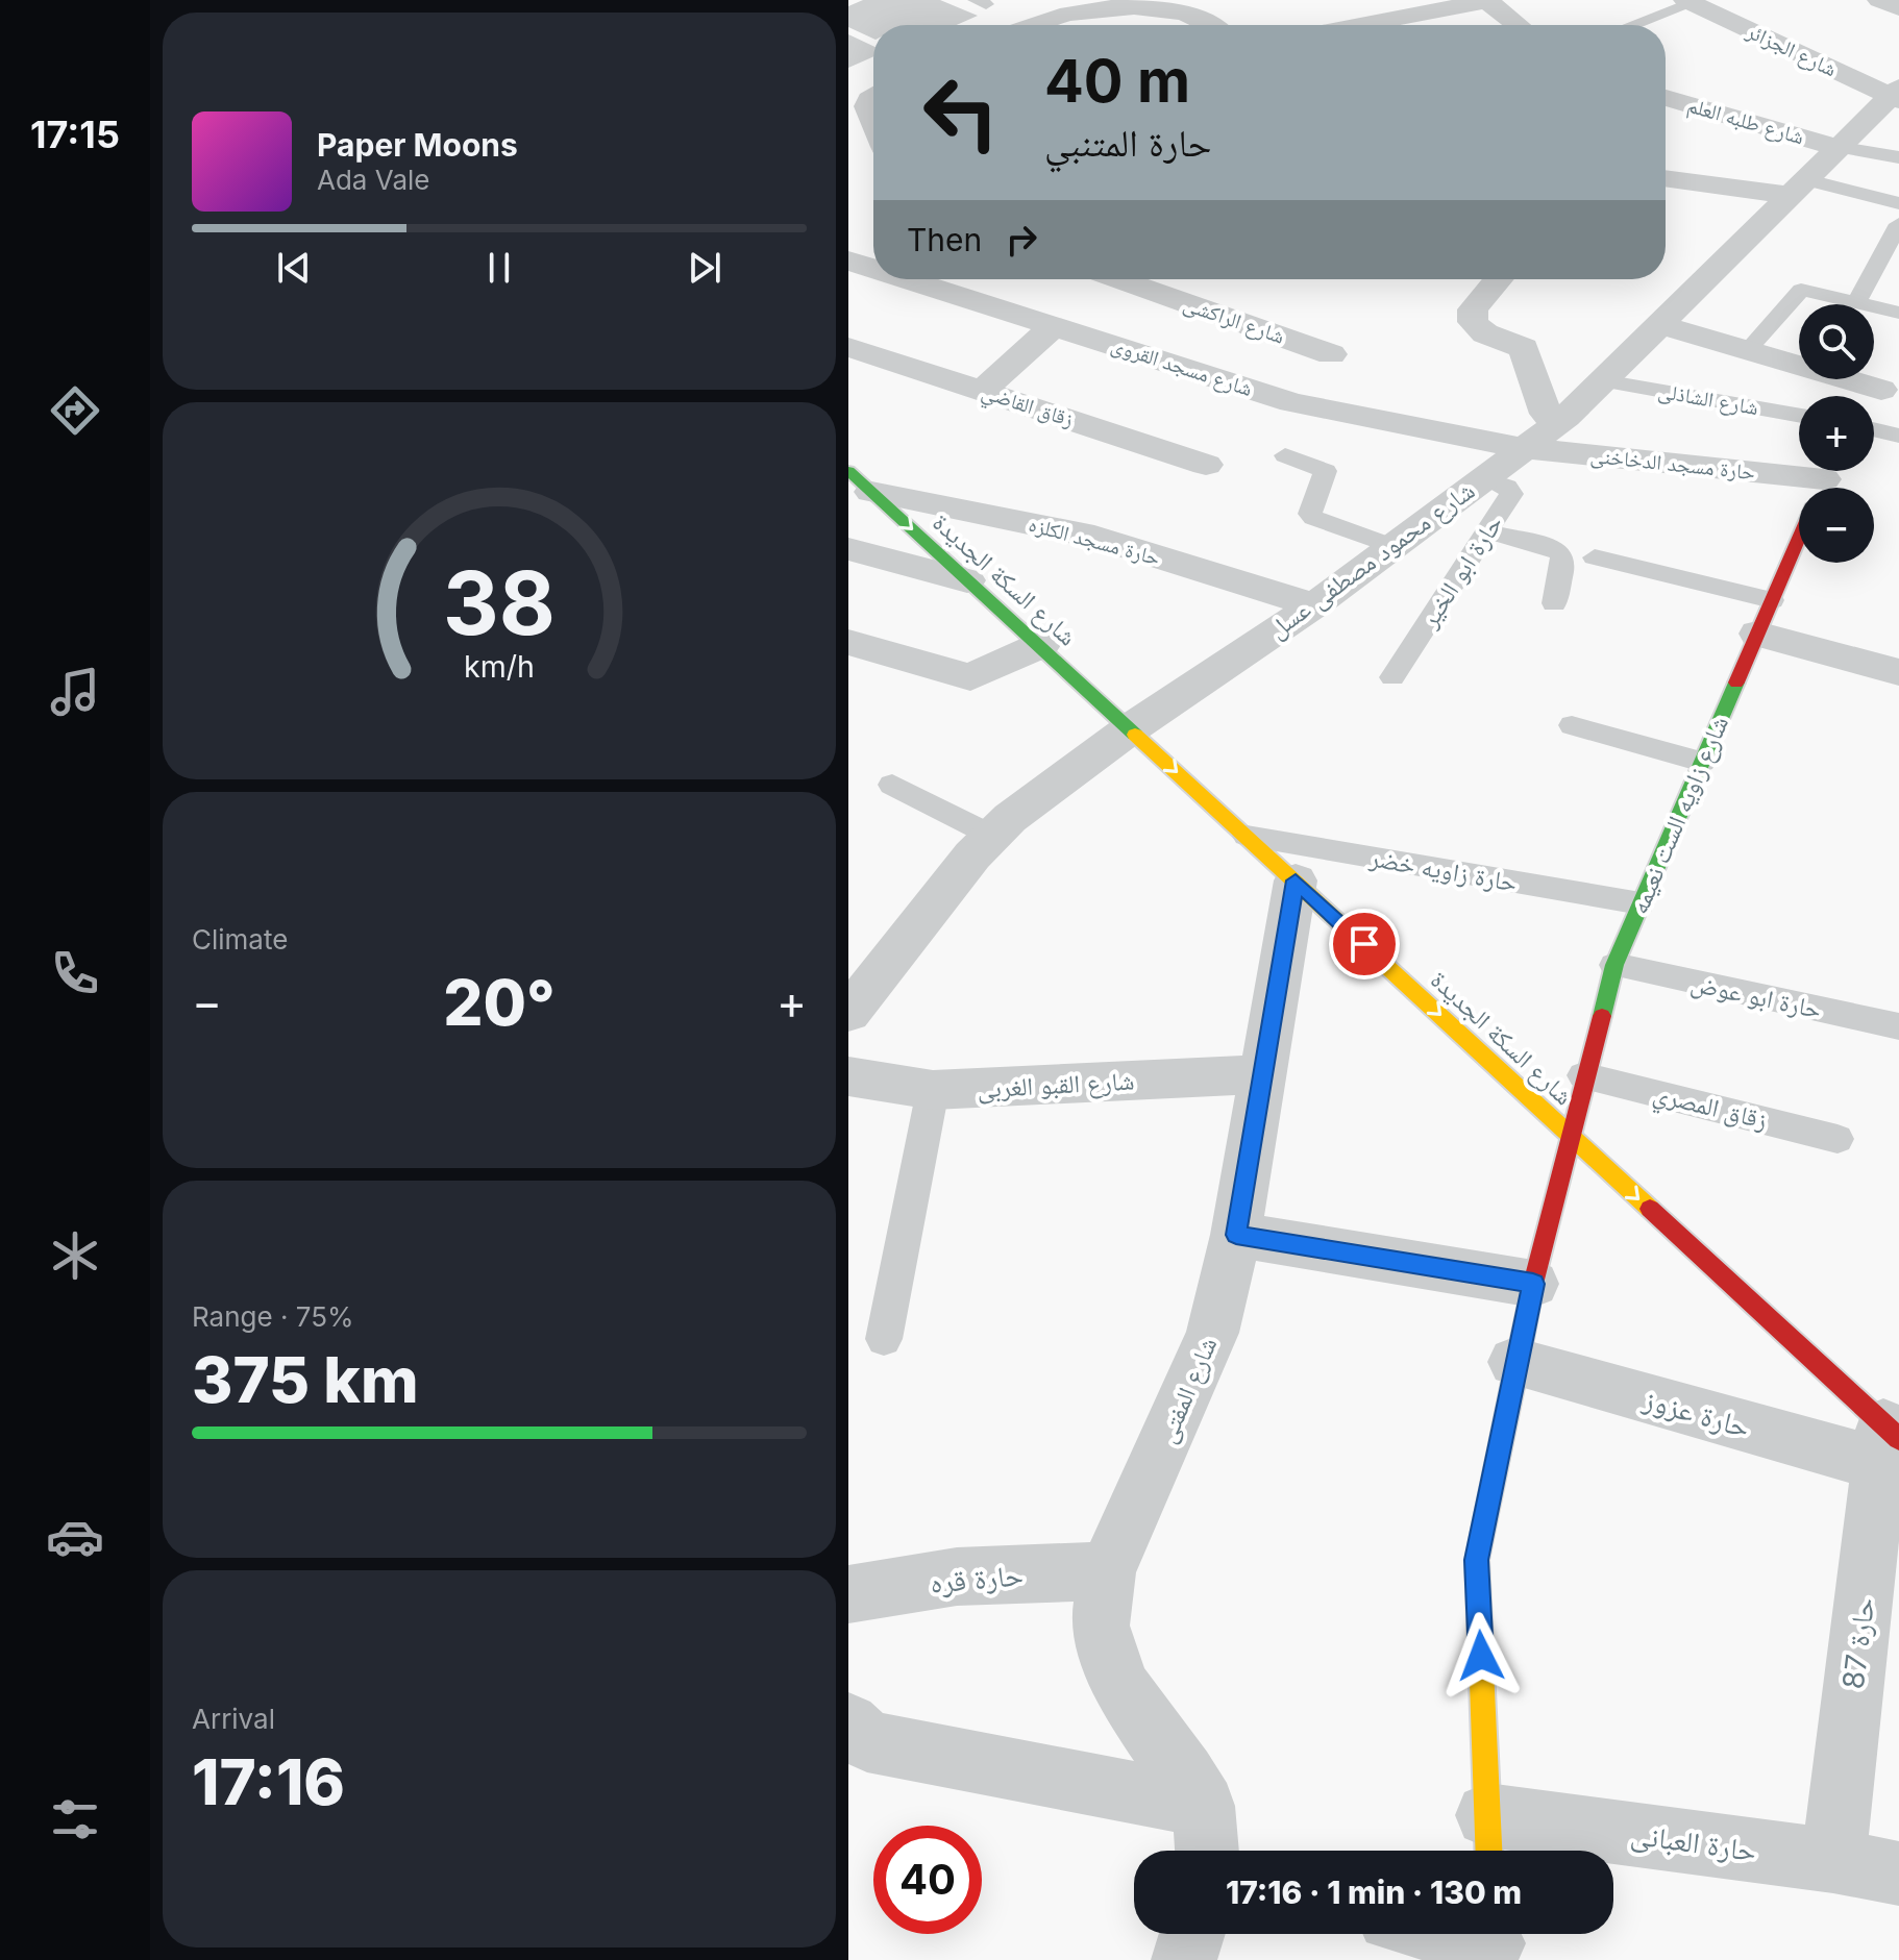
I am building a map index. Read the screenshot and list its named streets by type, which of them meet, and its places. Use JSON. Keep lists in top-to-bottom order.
{
  "streets": {
    "street": [
      "شارع الجزائر",
      "شارع طلبه العلم",
      "شارع الراكشى",
      "شارع مسجد القروى",
      "زقاق القاضي",
      "حارة مسجد الدخاخنى",
      "حارة مسجد الكلزه",
      "شارع محمود مصطفى عسل",
      "شارع السكة الجديدة",
      "شارع زاويه الست نعيمه",
      "شارع القبو الغربى",
      "شارع المفتى",
      "حارة عزوز",
      "حارة قره",
      "حارة 87",
      "حارة العبانى"
    ],
    "lane": [
      "شارع الشاذلى",
      "حارة ابو الخير",
      "حارة زاويه خضر",
      "حارة ابو عوض",
      "زقاق المصري"
    ]
  },
  "crossings": [
    ["شارع الجزائر", "شارع محمود مصطفى عسل"],
    ["شارع طلبه العلم", "شارع محمود مصطفى عسل"],
    ["شارع مسجد القروى", "حارة مسجد الدخاخنى"],
    ["شارع مسجد القروى", "شارع محمود مصطفى عسل"],
    ["شارع الشاذلى", "شارع محمود مصطفى عسل"],
    ["حارة مسجد الدخاخنى", "شارع محمود مصطفى عسل"],
    ["حارة مسجد الدخاخنى", "شارع زاويه الست نعيمه"],
    ["حارة مسجد الكلزه", "شارع محمود مصطفى عسل"],
    ["حارة مسجد الكلزه", "شارع السكة الجديدة"],
    ["شارع محمود مصطفى عسل", "حارة ابو الخير"],
    ["شارع محمود مصطفى عسل", "شارع السكة الجديدة"],
    ["شارع السكة الجديدة", "شارع زاويه الست نعيمه"],
    ["شارع السكة الجديدة", "حارة زاويه خضر"],
    ["شارع السكة الجديدة", "شارع المفتى"],
    ["شارع السكة الجديدة", "حارة عزوز"],
    ["شارع السكة الجديدة", "حارة 87"],
    ["شارع زاويه الست نعيمه", "حارة زاويه خضر"],
    ["شارع زاويه الست نعيمه", "حارة ابو عوض"],
    ["شارع زاويه الست نعيمه", "زقاق المصري"],
    ["شارع زاويه الست نعيمه", "حارة عزوز"],
    ["شارع زاويه الست نعيمه", "حارة العبانى"],
    ["شارع القبو الغربى", "شارع المفتى"],
    ["شارع المفتى", "حارة قره"],
    ["حارة عزوز", "حارة 87"],
    ["حارة 87", "حارة العبانى"]
  ],
  "one_way": ["شارع السكة الجديدة"],
  "page": {
    "tabs": "17:15",
    "turn": ["40 m", "حارة المتنبي"],
    "song": ["Paper Moons", "Ada Vale"],
    "then": "Then",
    "map_buttons": ["+", "−"],
    "tile": [
      "Climate",
      ["Range · 75%", "375 km"],
      ["Arrival", "17:16"]
    ],
    "heat": ["−", "20°", "+"],
    "limit": "40",
    "trip": "17:16 · 1 min · 130 m",
    "gauge": ["38", "km/h"]
  }
}
